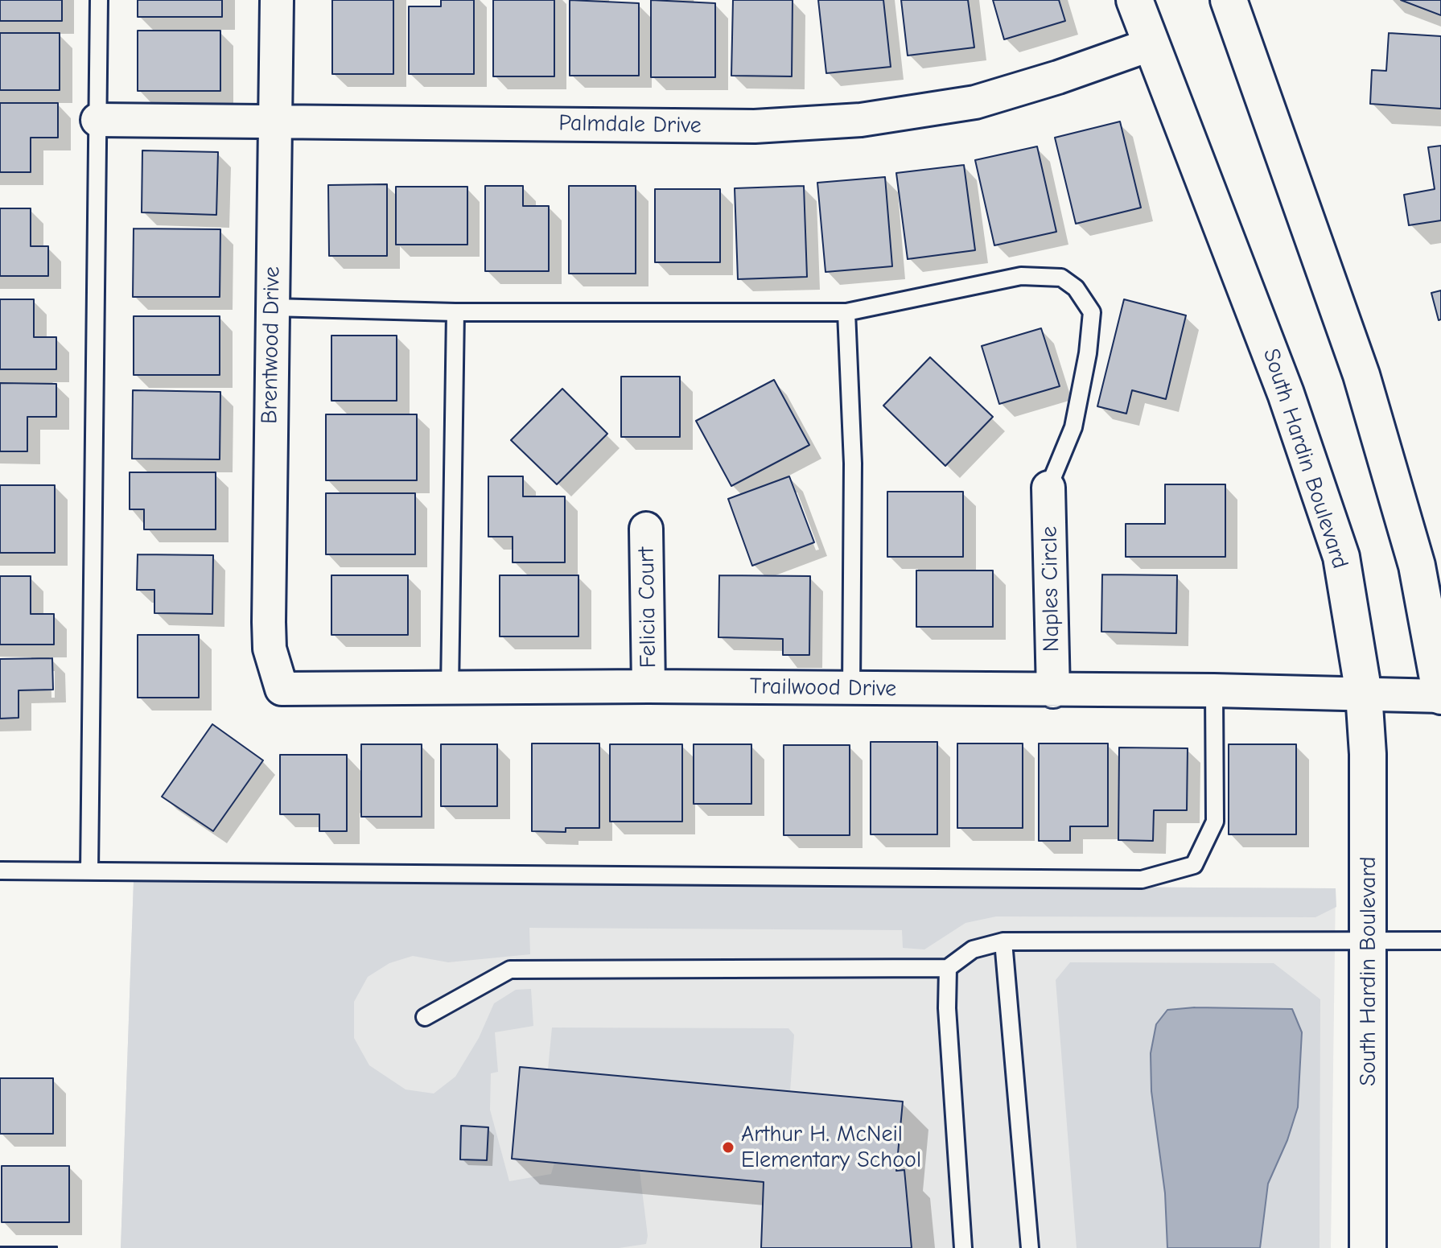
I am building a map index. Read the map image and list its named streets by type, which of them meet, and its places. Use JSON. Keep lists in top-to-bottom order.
{
  "streets": {
    "main road": ["South Hardin Boulevard"],
    "street": [
      "Palmdale Drive",
      "Brentwood Drive",
      "Naples Circle",
      "Felicia Court",
      "Trailwood Drive"
    ]
  },
  "crossings": [
    ["Palmdale Drive", "Brentwood Drive"],
    ["Palmdale Drive", "South Hardin Boulevard"],
    ["Brentwood Drive", "Trailwood Drive"],
    ["South Hardin Boulevard", "Trailwood Drive"],
    ["Naples Circle", "Trailwood Drive"],
    ["Felicia Court", "Trailwood Drive"]
  ],
  "places": ["Arthur H. McNeil Elementary School"]
}
